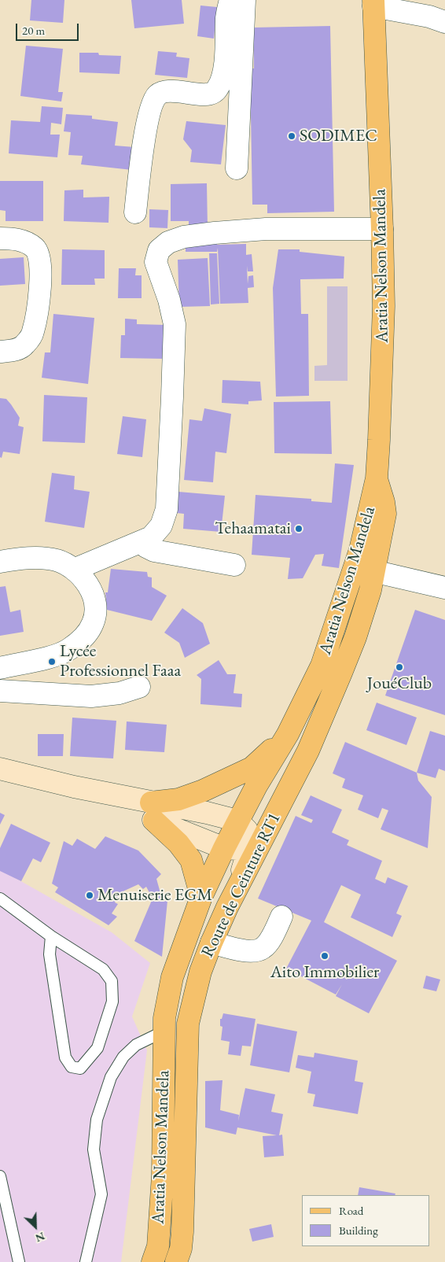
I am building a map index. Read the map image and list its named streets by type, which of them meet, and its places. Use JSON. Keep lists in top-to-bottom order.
{
  "streets": {
    "main road": ["Aratia Nelson Mandela", "Route de Ceinture RT1"]
  },
  "crossings": [
    ["Aratia Nelson Mandela", "Route de Ceinture RT1"]
  ],
  "places": [
    "SODIMEC",
    "Tehaamatai",
    "Lycée Professionnel Faaa",
    "JouéClub",
    "Menuiserie EGM",
    "Aito Immobilier"
  ],
  "legend": ["Road", "Building"],
  "scale_bar": "20 m",
  "north": "bottom right"
}
